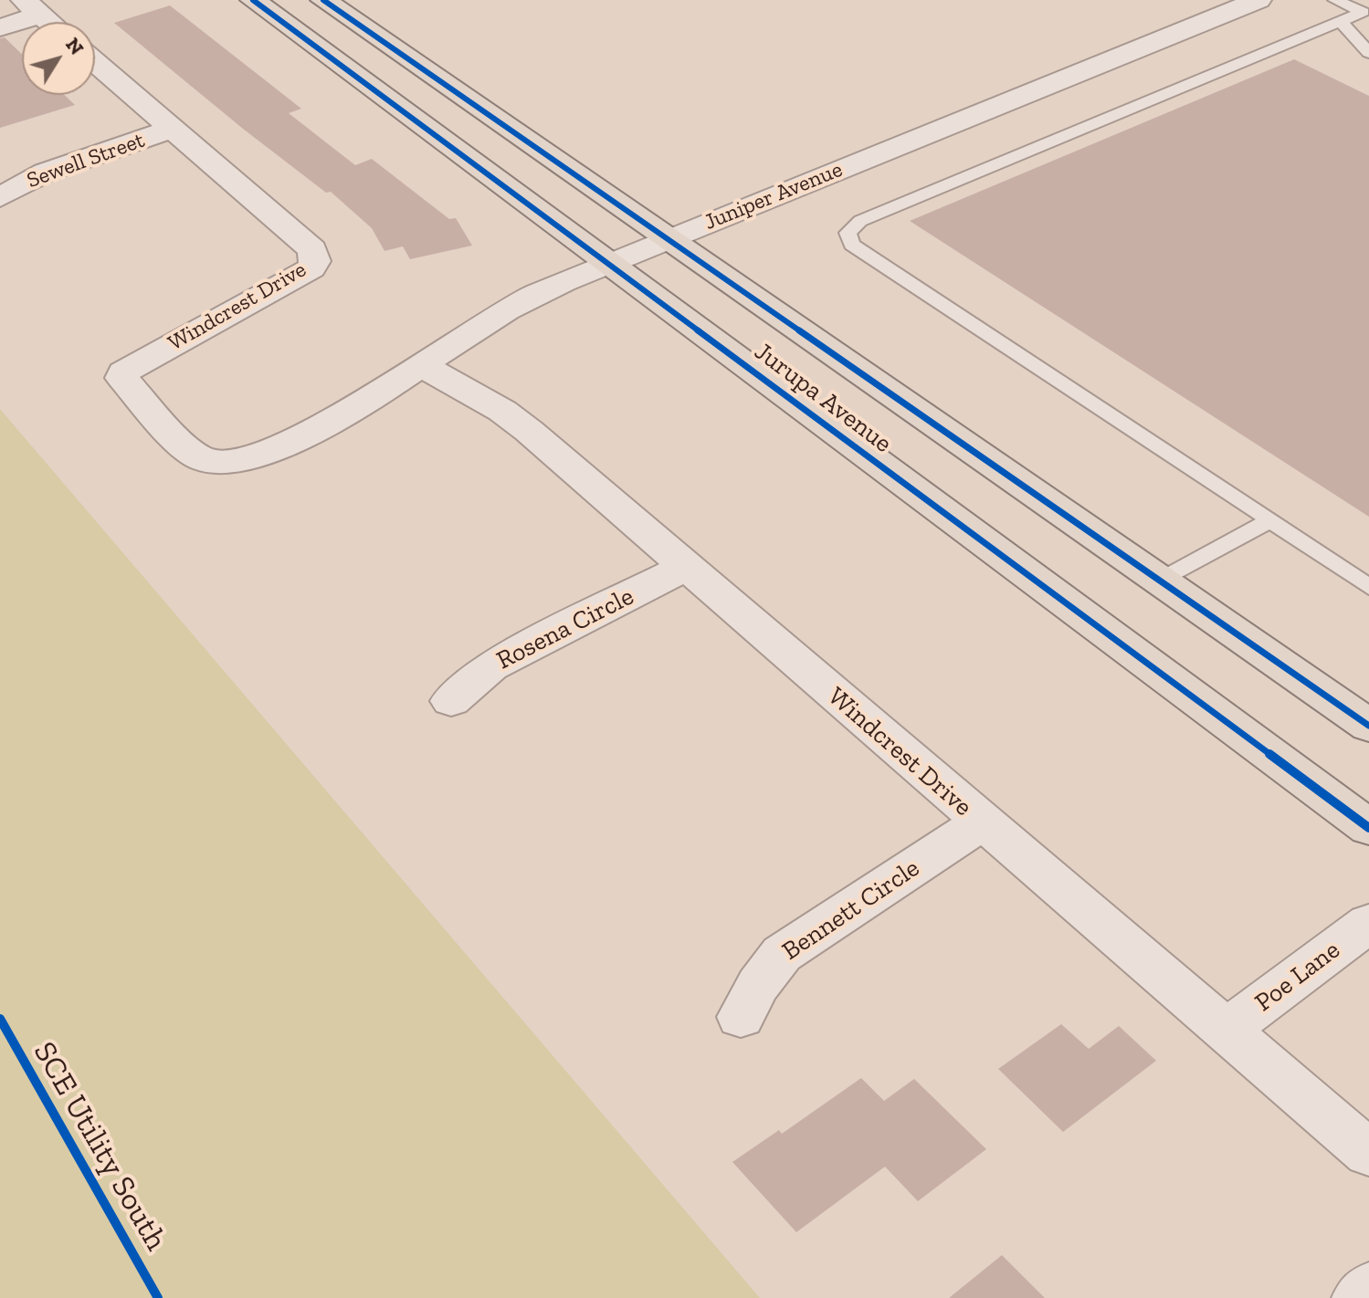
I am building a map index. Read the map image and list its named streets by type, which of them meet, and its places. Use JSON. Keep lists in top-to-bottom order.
{
  "streets": {
    "main road": ["Jurupa Avenue"],
    "street": [
      "Sewell Street",
      "Juniper Avenue",
      "Windcrest Drive",
      "Rosena Circle",
      "Bennett Circle",
      "Poe Lane"
    ],
    "cycle path": ["SCE Utility South"]
  },
  "crossings": [
    ["Sewell Street", "Windcrest Drive"],
    ["Juniper Avenue", "Windcrest Drive"],
    ["Juniper Avenue", "Jurupa Avenue"],
    ["Windcrest Drive", "Rosena Circle"],
    ["Windcrest Drive", "Bennett Circle"],
    ["Windcrest Drive", "Poe Lane"]
  ],
  "north": "top right"
}
